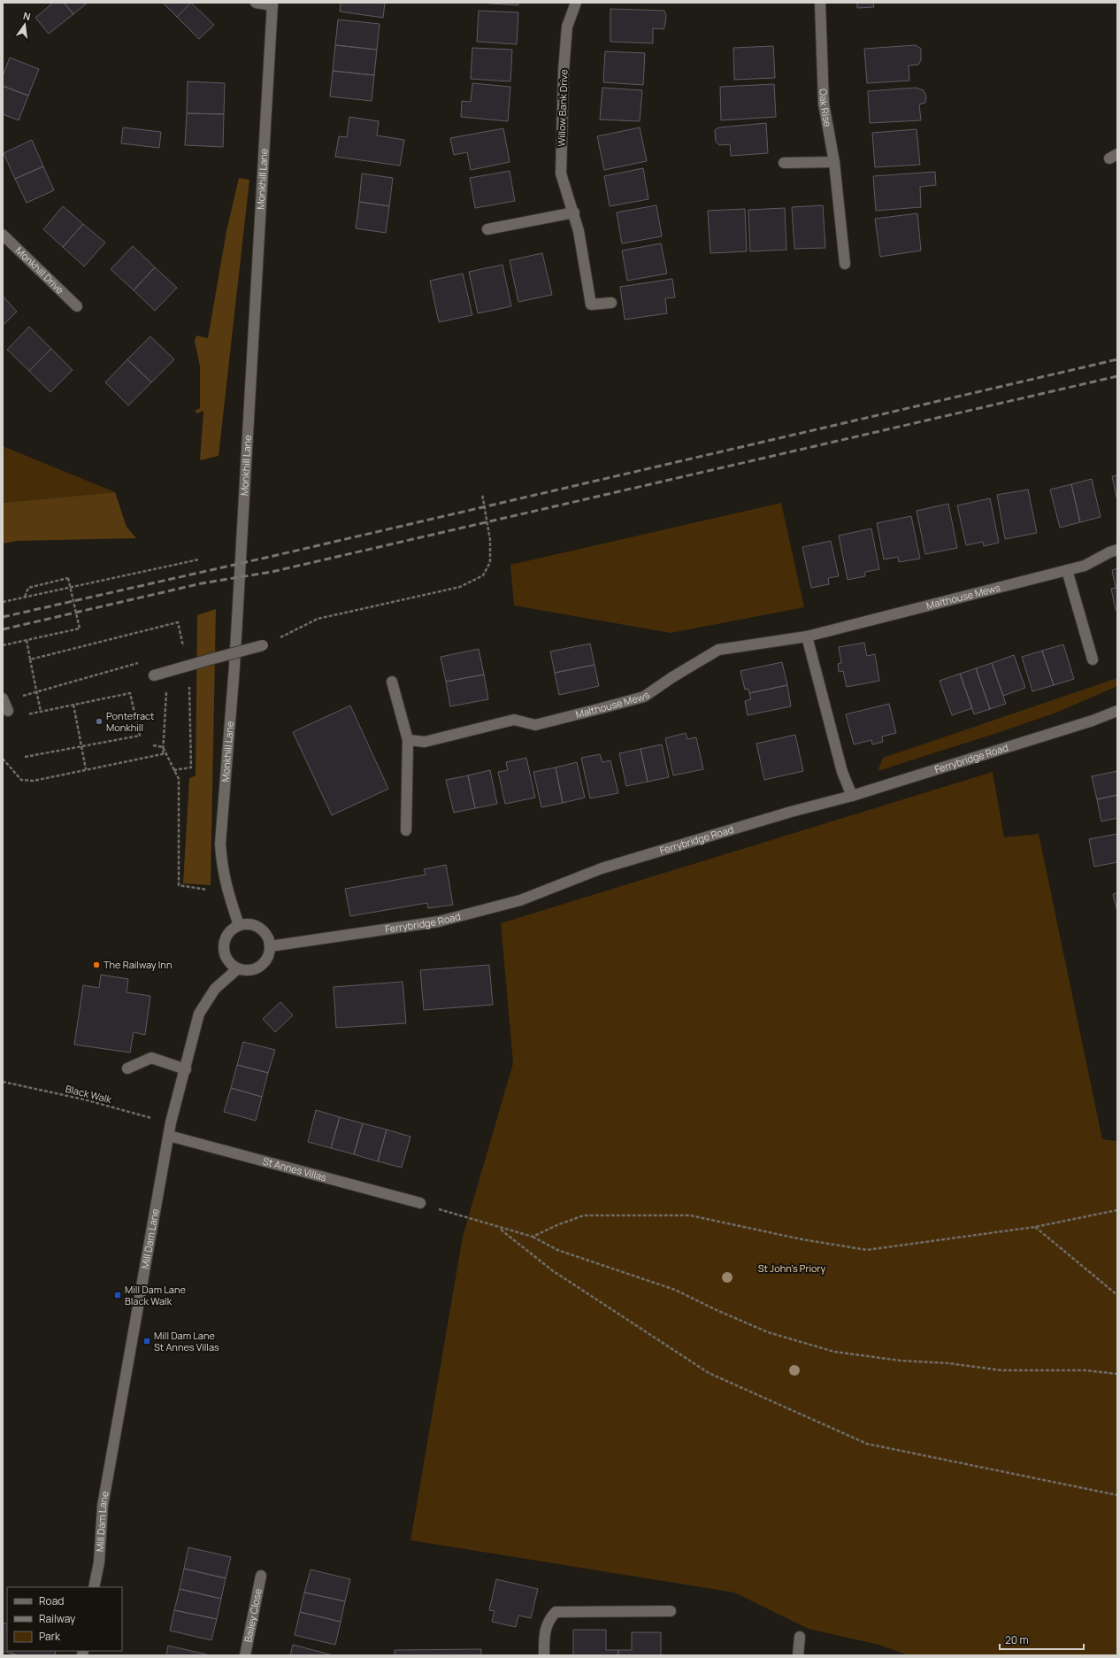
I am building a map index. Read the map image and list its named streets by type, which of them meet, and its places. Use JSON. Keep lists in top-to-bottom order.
{
  "streets": {
    "street": [
      "Willow Bank Drive",
      "Oak Rise",
      "Monkhill Lane",
      "Monkhill Drive",
      "Malthouse Mews",
      "Ferrybridge Road",
      "St Annes Villas",
      "Mill Dam Lane",
      "Bailey Close"
    ],
    "path": ["Black Walk"]
  },
  "crossings": [
    ["Monkhill Lane", "Ferrybridge Road"],
    ["Monkhill Lane", "Mill Dam Lane"],
    ["Ferrybridge Road", "Mill Dam Lane"],
    ["Black Walk", "Mill Dam Lane"],
    ["St Annes Villas", "Mill Dam Lane"]
  ],
  "parks": ["St John's Priory"],
  "places": {
    "other": ["Pontefract Monkhill", "The Railway Inn"],
    "transit": ["Mill Dam Lane Black Walk", "Mill Dam Lane St Annes Villas"]
  },
  "legend": ["Road", "Railway", "Park"],
  "scale_bar": "20 m",
  "north": "top"
}
